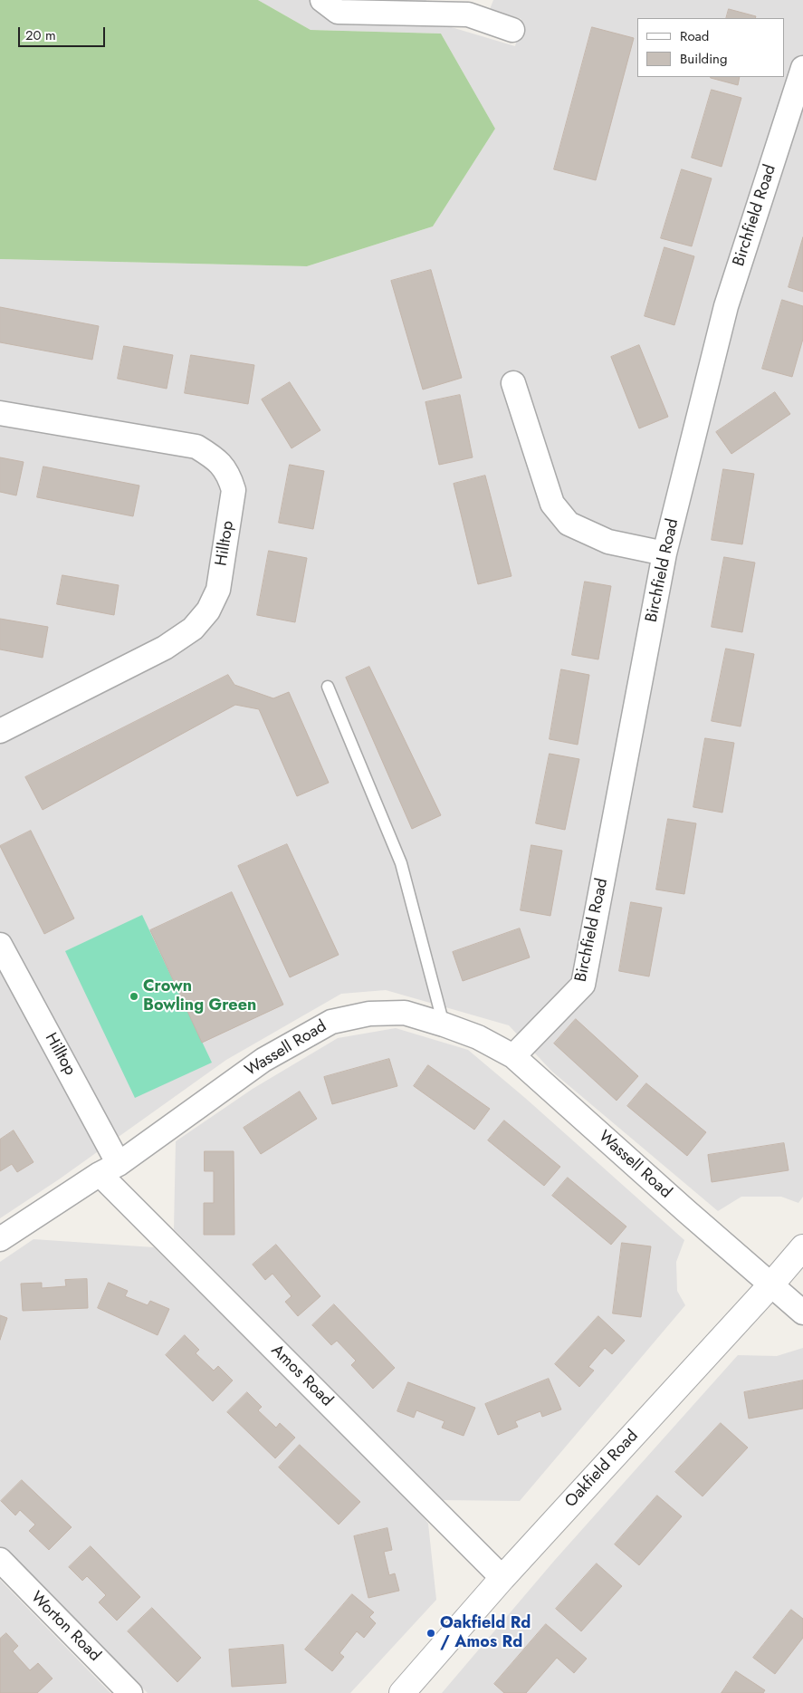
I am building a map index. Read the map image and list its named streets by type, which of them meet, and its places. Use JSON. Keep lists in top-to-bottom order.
{
  "streets": {
    "street": [
      "Birchfield Road",
      "Hilltop",
      "Wassell Road",
      "Amos Road",
      "Oakfield Road",
      "Worton Road"
    ]
  },
  "crossings": [
    ["Birchfield Road", "Wassell Road"],
    ["Hilltop", "Wassell Road"],
    ["Hilltop", "Amos Road"],
    ["Wassell Road", "Amos Road"],
    ["Wassell Road", "Oakfield Road"],
    ["Amos Road", "Oakfield Road"]
  ],
  "places": ["Crown Bowling Green", "Oakfield Rd / Amos Rd"],
  "legend": ["Road", "Building"],
  "scale_bar": "20 m"
}
